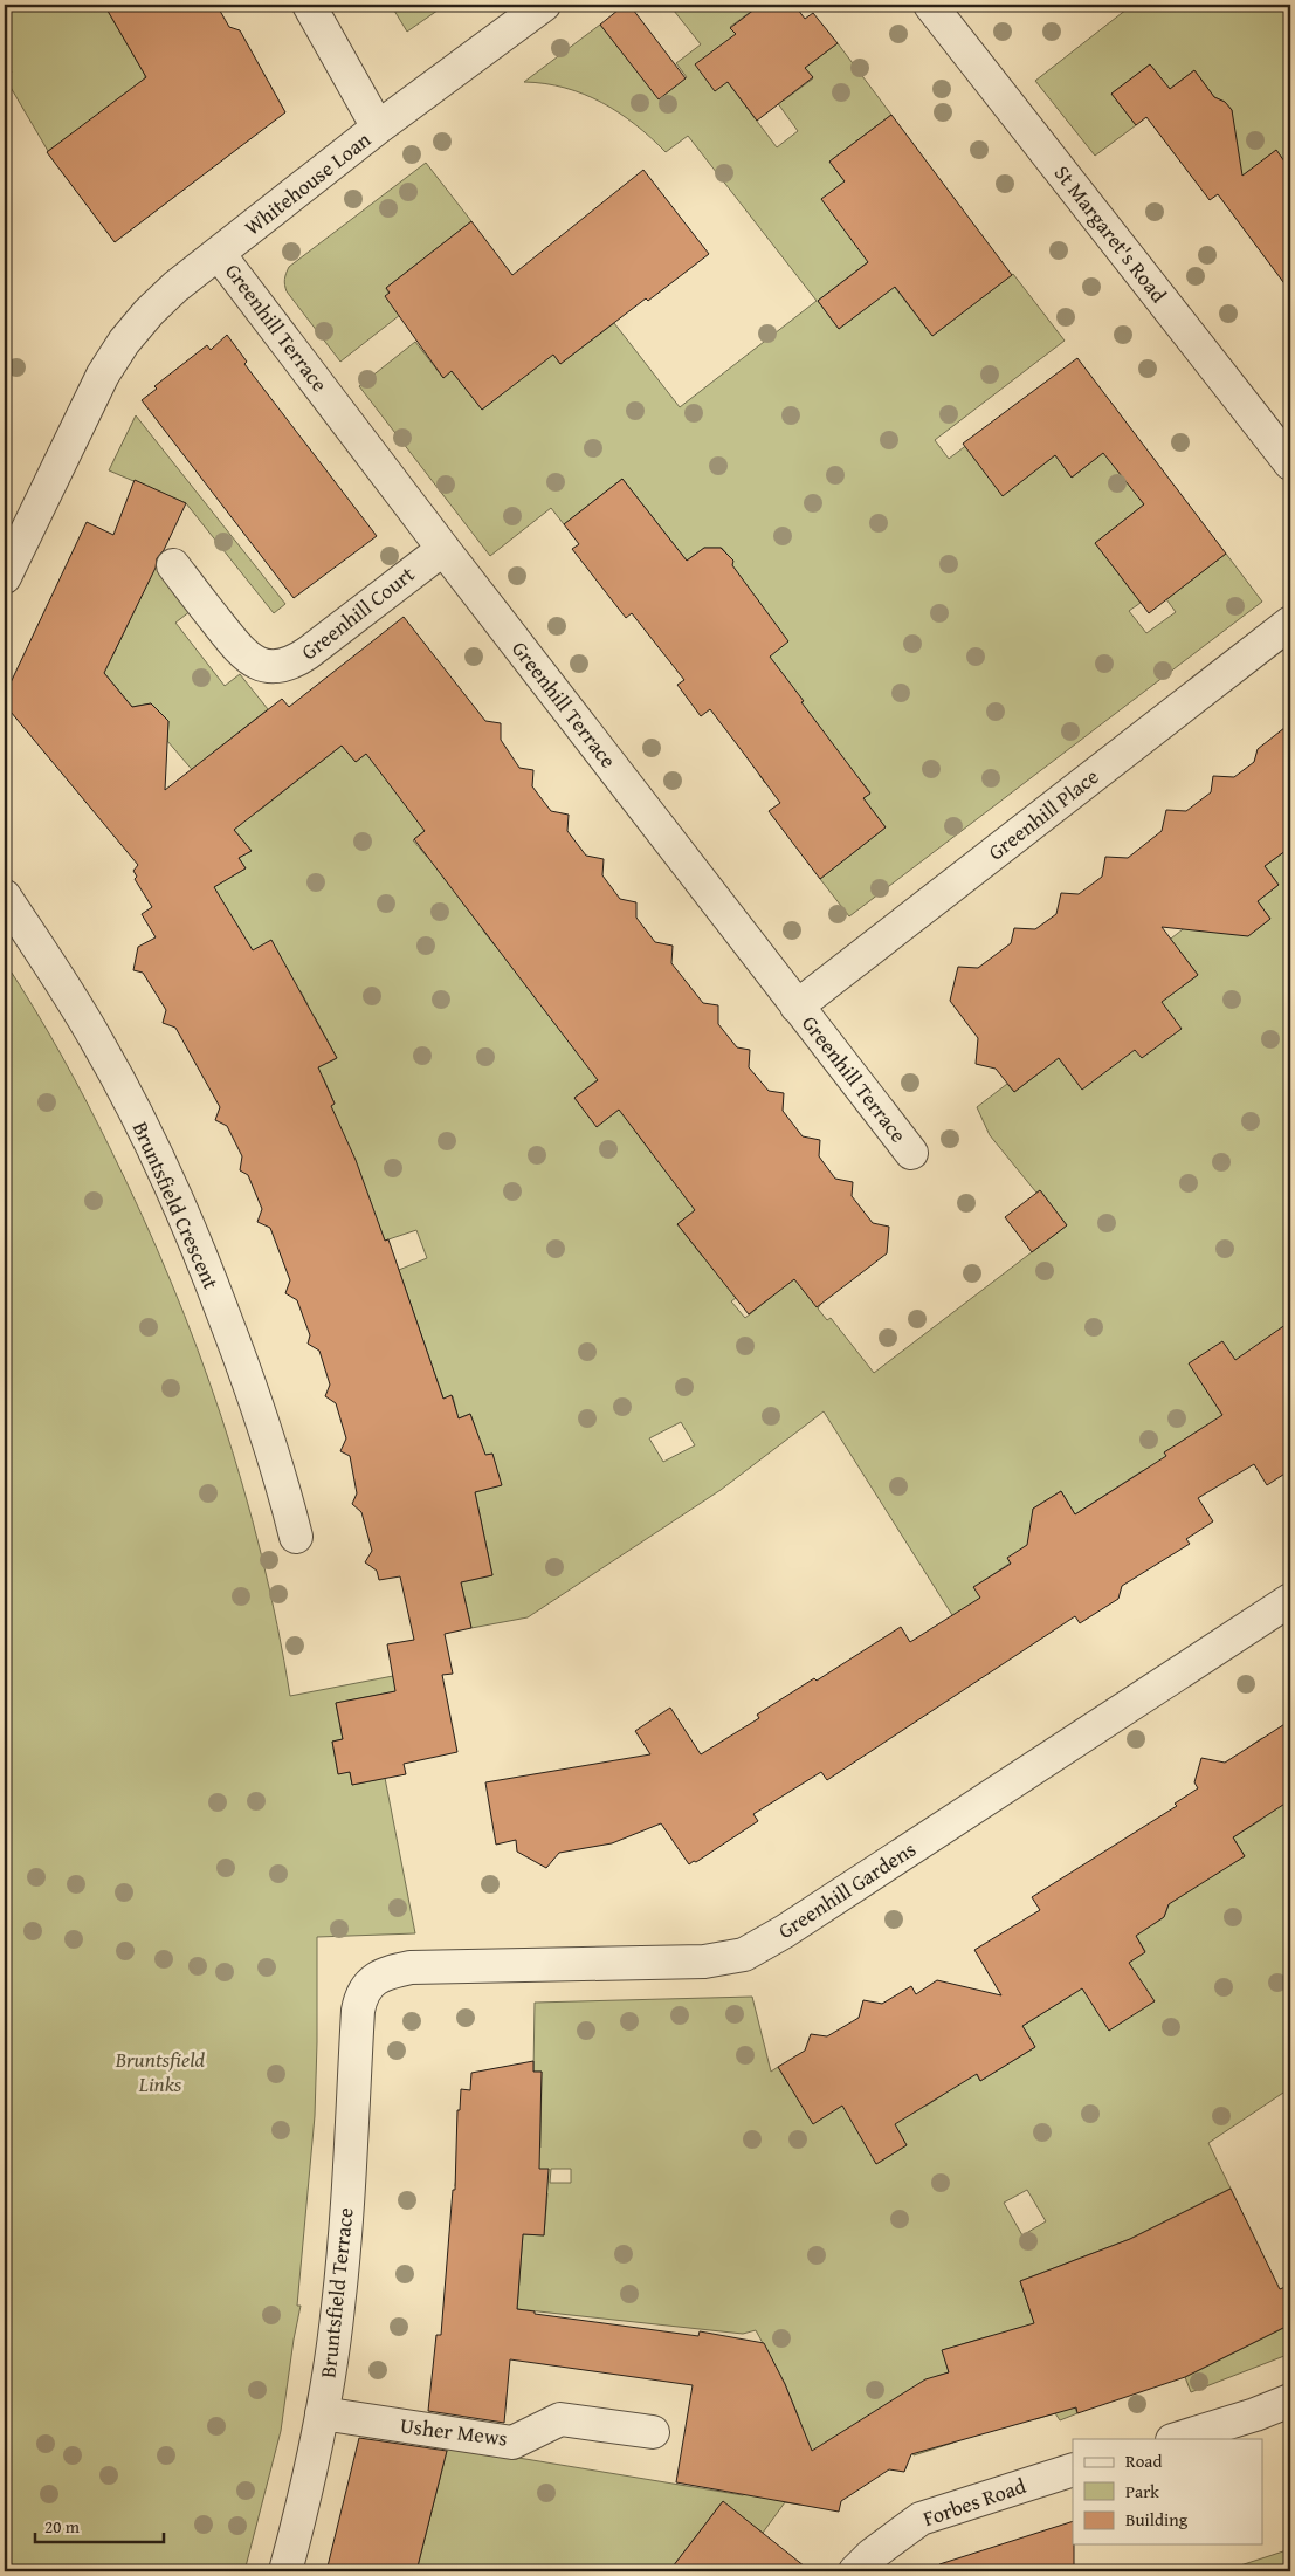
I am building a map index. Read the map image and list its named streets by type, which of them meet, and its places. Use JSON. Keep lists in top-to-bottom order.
{
  "streets": {
    "street": [
      "Whitehouse Loan",
      "St Margaret's Road",
      "Greenhill Terrace",
      "Greenhill Court",
      "Greenhill Place",
      "Bruntsfield Crescent",
      "Greenhill Gardens",
      "Bruntsfield Terrace",
      "Usher Mews",
      "Forbes Road"
    ]
  },
  "crossings": [
    ["Whitehouse Loan", "Greenhill Terrace"],
    ["Greenhill Terrace", "Greenhill Court"],
    ["Greenhill Terrace", "Greenhill Place"],
    ["Greenhill Gardens", "Bruntsfield Terrace"],
    ["Bruntsfield Terrace", "Usher Mews"]
  ],
  "parks": ["Bruntsfield Links"],
  "legend": ["Road", "Park", "Building"],
  "scale_bar": "20 m"
}
